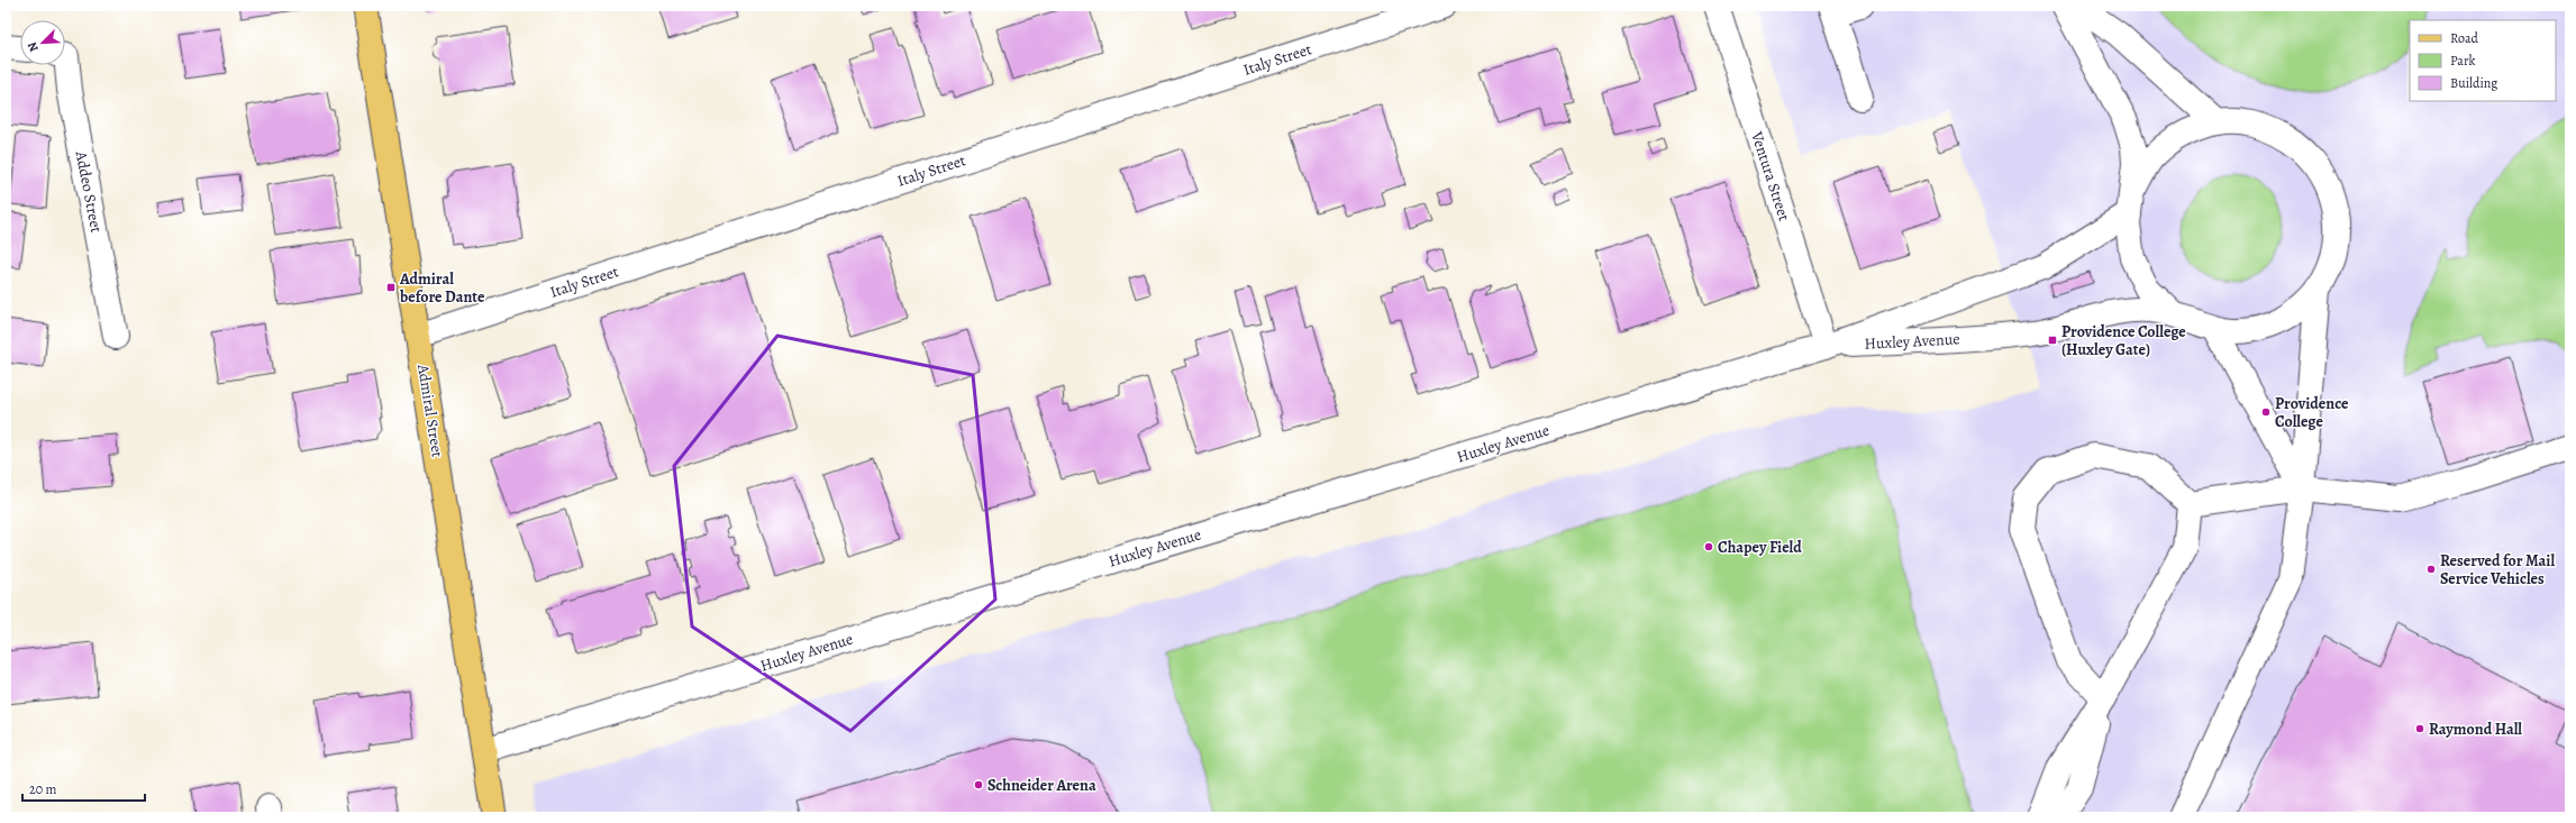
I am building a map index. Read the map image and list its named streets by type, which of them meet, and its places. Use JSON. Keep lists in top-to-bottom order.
{
  "streets": {
    "main road": ["Admiral Street"],
    "street": [
      "Italy Street",
      "Ventura Street",
      "Addeo Street",
      "Huxley Avenue"
    ]
  },
  "crossings": [
    ["Italy Street", "Admiral Street"],
    ["Ventura Street", "Huxley Avenue"],
    ["Huxley Avenue", "Admiral Street"]
  ],
  "places": {
    "transit": ["Admiral before Dante", "Providence College (Huxley Gate)"],
    "other": [
      "Providence College",
      "Chapey Field",
      "Reserved for Mail Service Vehicles",
      "Raymond Hall",
      "Schneider Arena"
    ]
  },
  "legend": ["Road", "Park", "Building"],
  "scale_bar": "20 m",
  "north": "bottom left"
}
